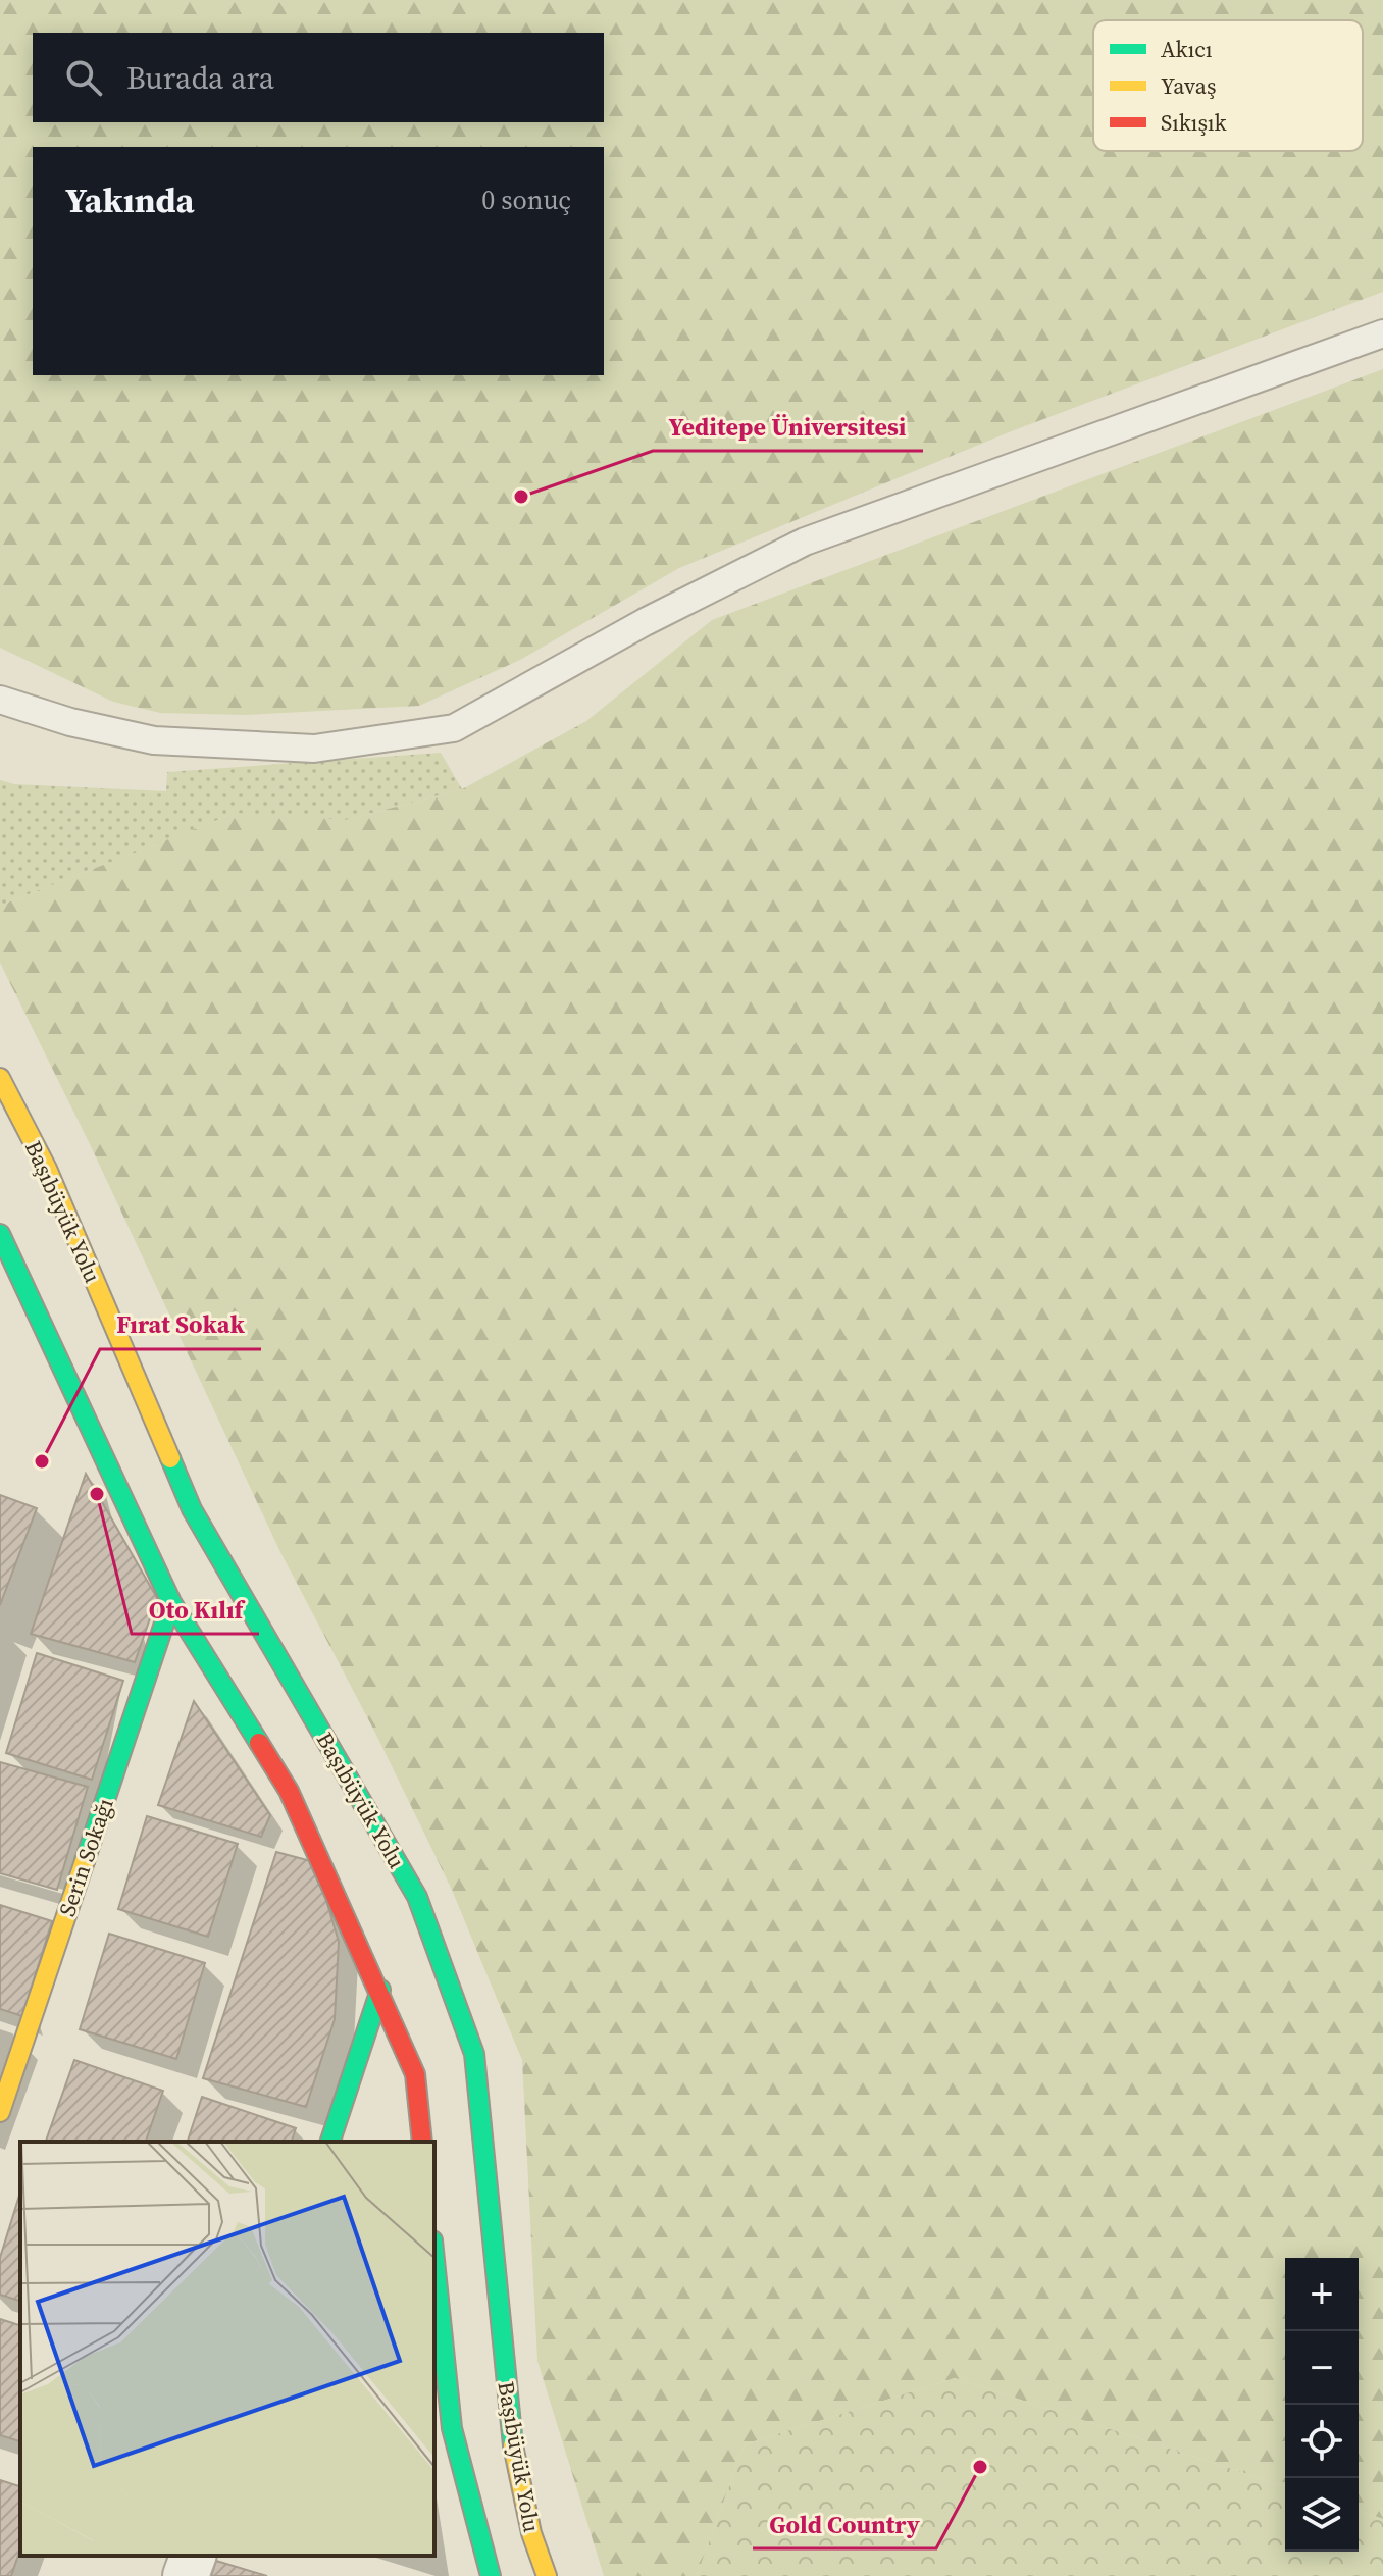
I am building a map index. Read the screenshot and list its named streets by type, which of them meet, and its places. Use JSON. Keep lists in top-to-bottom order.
{
  "streets": {
    "main road": ["Başıbüyük Yolu", "Serin Sokağı"]
  },
  "places": [
    "Yeditepe Üniversitesi",
    "Fırat Sokak",
    "Oto Kılıf",
    "Gold Country"
  ],
  "legend": ["Akıcı", "Yavaş", "Sıkışık"],
  "page": {
    "search": "Burada ara",
    "heading": ["Yakında", "0 sonuç"],
    "map_buttons": ["+", "−"]
  }
}
